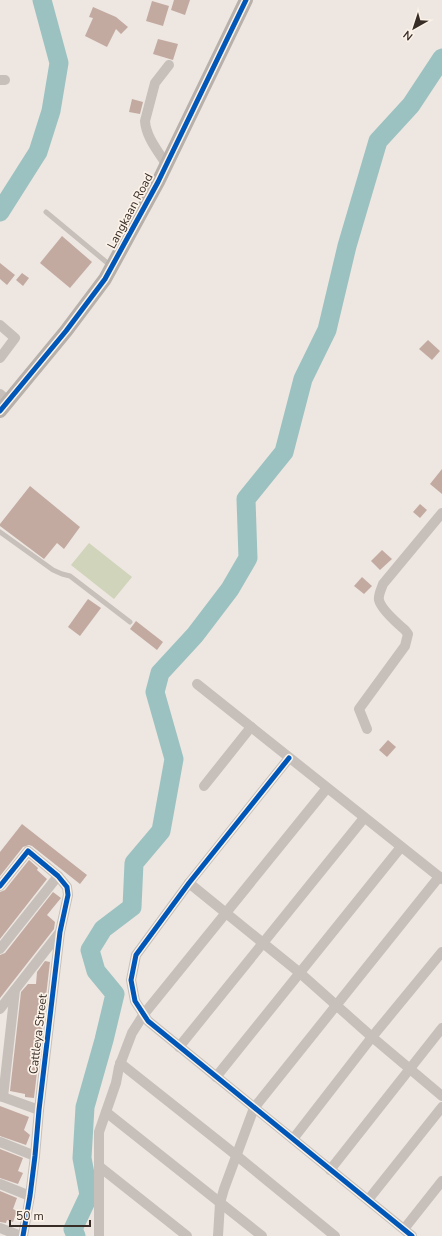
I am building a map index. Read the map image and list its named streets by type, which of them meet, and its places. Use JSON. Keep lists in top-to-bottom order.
{
  "streets": {
    "street": ["Langkaan Road", "Cattleya Street"]
  },
  "scale_bar": "50 m",
  "north": "bottom left"
}
